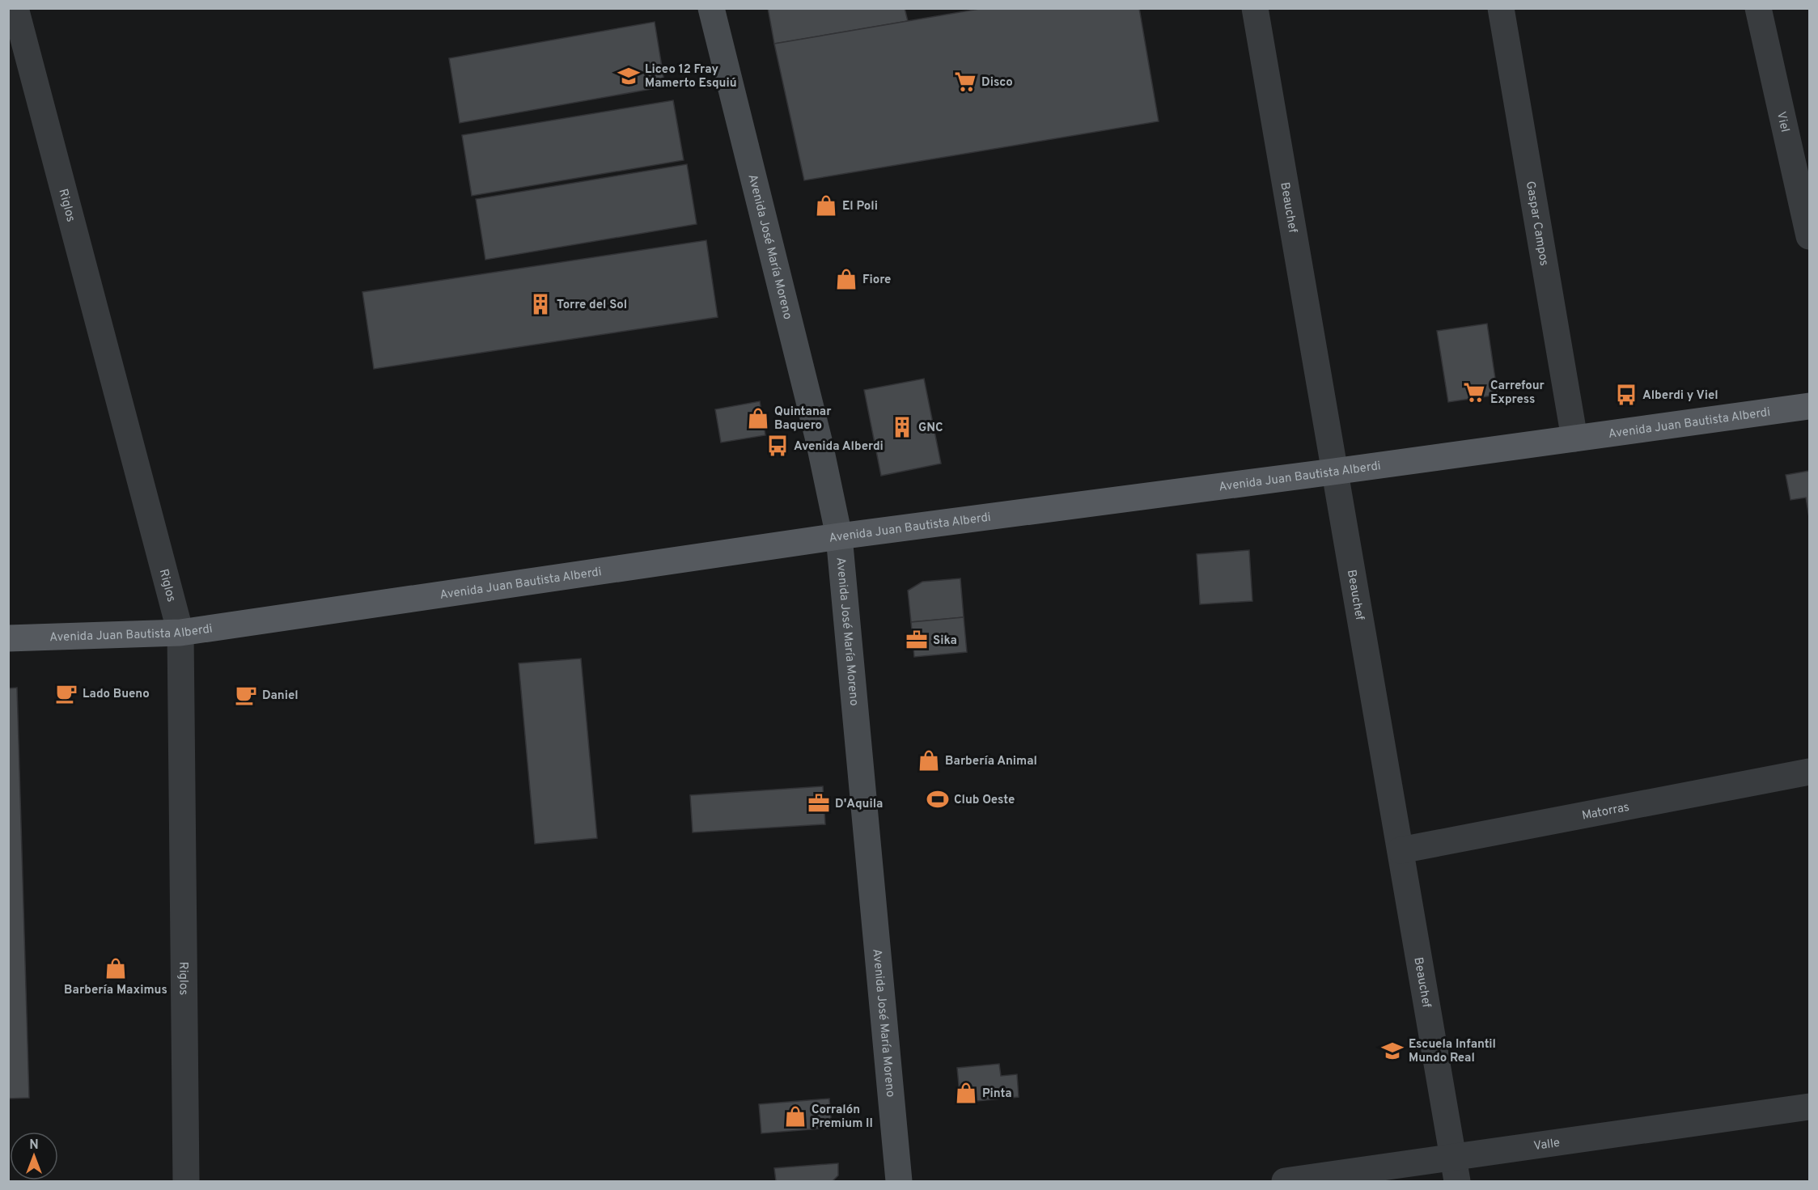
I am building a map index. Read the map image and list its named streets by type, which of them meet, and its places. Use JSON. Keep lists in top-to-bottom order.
{
  "streets": {
    "main road": ["Avenida José María Moreno", "Avenida Juan Bautista Alberdi"],
    "street": [
      "Viel",
      "Riglos",
      "Beauchef",
      "Gaspar Campos",
      "Matorras",
      "Valle"
    ]
  },
  "crossings": [
    ["Riglos", "Avenida Juan Bautista Alberdi"],
    ["Beauchef", "Avenida Juan Bautista Alberdi"],
    ["Beauchef", "Matorras"],
    ["Beauchef", "Valle"],
    ["Gaspar Campos", "Avenida Juan Bautista Alberdi"],
    ["Avenida José María Moreno", "Avenida Juan Bautista Alberdi"]
  ],
  "places": {
    "school or university": ["Liceo 12 Fray Mamerto Esquiú", "Escuela Infantil Mundo Real"],
    "supermarket": ["Disco", "Carrefour Express"],
    "shop": [
      "El Poli",
      "Fiore",
      "Quintanar Baquero",
      "Barbería Animal",
      "Barbería Maximus",
      "Pinta",
      "Corralón Premium II"
    ],
    "building": ["Torre del Sol", "GNC"],
    "bus stop": ["Alberdi y Viel", "Avenida Alberdi"],
    "office": ["Sika", "D'Aquila"],
    "cafe": ["Lado Bueno", "Daniel"],
    "sports": ["Club Oeste"]
  },
  "north": "top"
}
